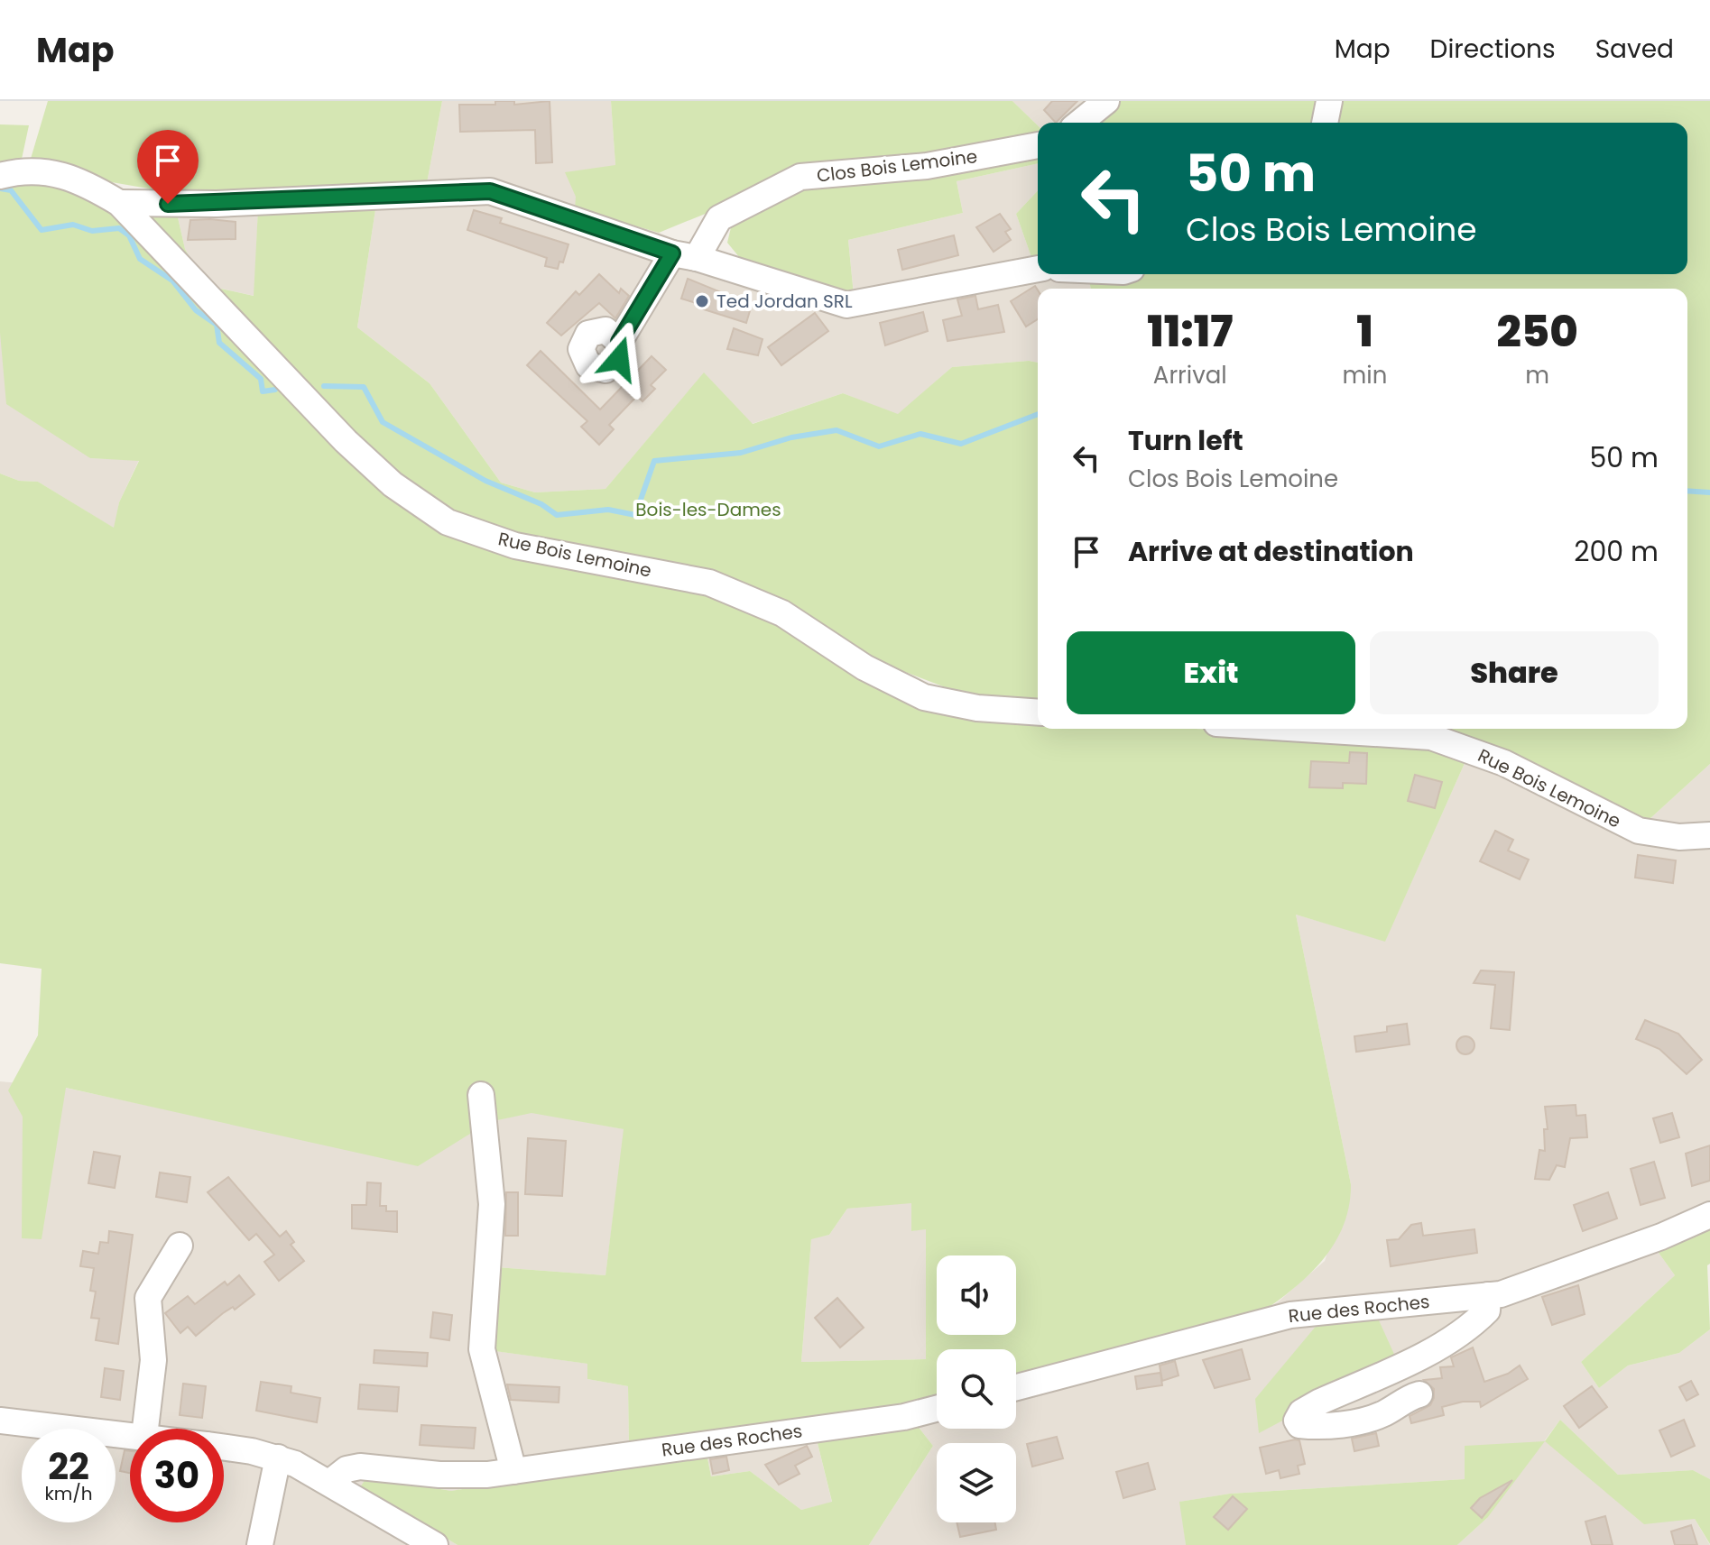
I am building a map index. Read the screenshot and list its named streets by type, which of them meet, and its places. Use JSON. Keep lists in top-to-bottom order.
{
  "streets": {
    "street": ["Clos Bois Lemoine", "Rue Bois Lemoine", "Rue des Roches"]
  },
  "parks": ["Bois-les-Dames"],
  "places": ["Ted Jordan SRL"],
  "page": {
    "header": "Map",
    "nav": ["Map", "Directions", "Saved"],
    "turn": ["50 m", "Clos Bois Lemoine"],
    "eta": [
      "11:17",
      "Arrival",
      "1",
      "min",
      "250",
      "m"
    ],
    "list": [
      {
        "name": "Turn left",
        "note": "Clos Bois Lemoine",
        "value": "50 m"
      },
      {
        "name": "Arrive at destination",
        "value": "200 m"
      }
    ],
    "buttons": ["Exit", "Share"],
    "speed": "22 km/h",
    "limit": "30"
  }
}
